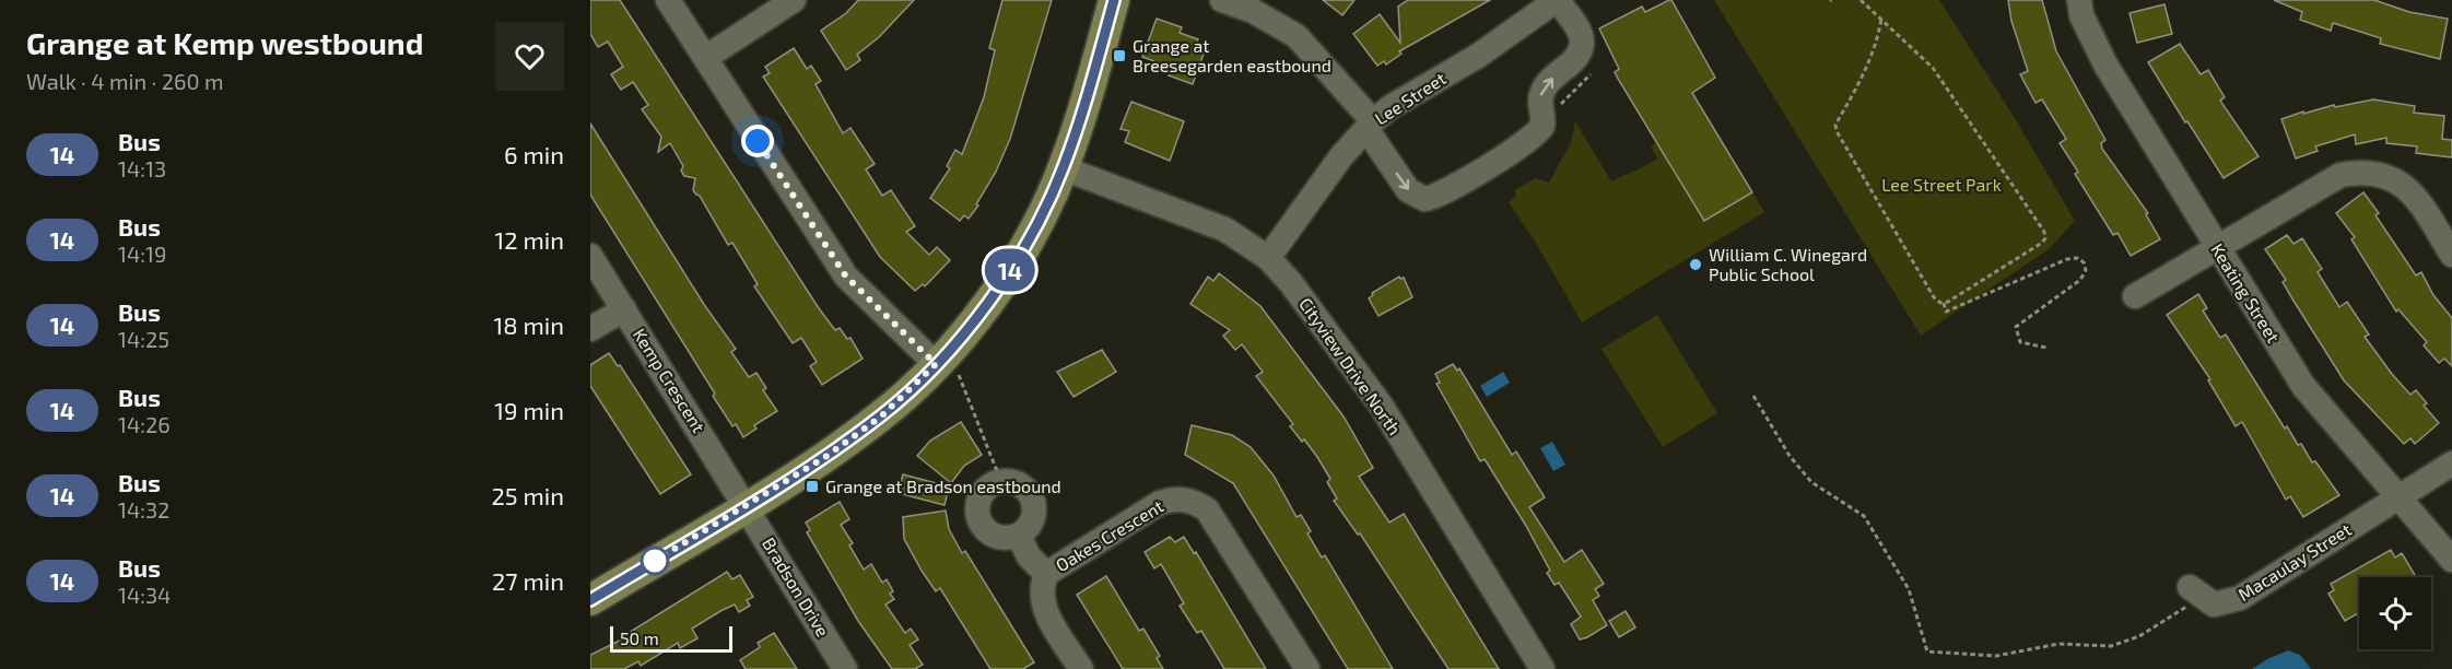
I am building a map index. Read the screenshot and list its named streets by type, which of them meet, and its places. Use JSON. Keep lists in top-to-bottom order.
{
  "streets": {
    "street": [
      "Lee Street",
      "Keating Street",
      "Cityview Drive North",
      "Kemp Crescent",
      "Oakes Crescent",
      "Macaulay Street",
      "Bradson Drive"
    ]
  },
  "crossings": [
    ["Lee Street", "Cityview Drive North"],
    ["Keating Street", "Macaulay Street"],
    ["Kemp Crescent", "Bradson Drive"]
  ],
  "parks": ["Lee Street Park"],
  "places": {
    "transit": ["Grange at Breesegarden eastbound", "Grange at Bradson eastbound"],
    "other": ["William C. Winegard Public School"]
  },
  "lines": ["bus line 14"],
  "scale_bar": "50 m",
  "page": {
    "heading": ["Grange at Kemp westbound", "Walk · 4 min · 260 m"],
    "on_map": "14",
    "list": [
      {
        "mark": "14",
        "name": "Bus",
        "note": "14:13",
        "value": "6 min"
      },
      {
        "mark": "14",
        "name": "Bus",
        "note": "14:19",
        "value": "12 min"
      },
      {
        "mark": "14",
        "name": "Bus",
        "note": "14:25",
        "value": "18 min"
      },
      {
        "mark": "14",
        "name": "Bus",
        "note": "14:26",
        "value": "19 min"
      },
      {
        "mark": "14",
        "name": "Bus",
        "note": "14:32",
        "value": "25 min"
      },
      {
        "mark": "14",
        "name": "Bus",
        "note": "14:34",
        "value": "27 min"
      }
    ],
    "scale": "50 m"
  }
}
